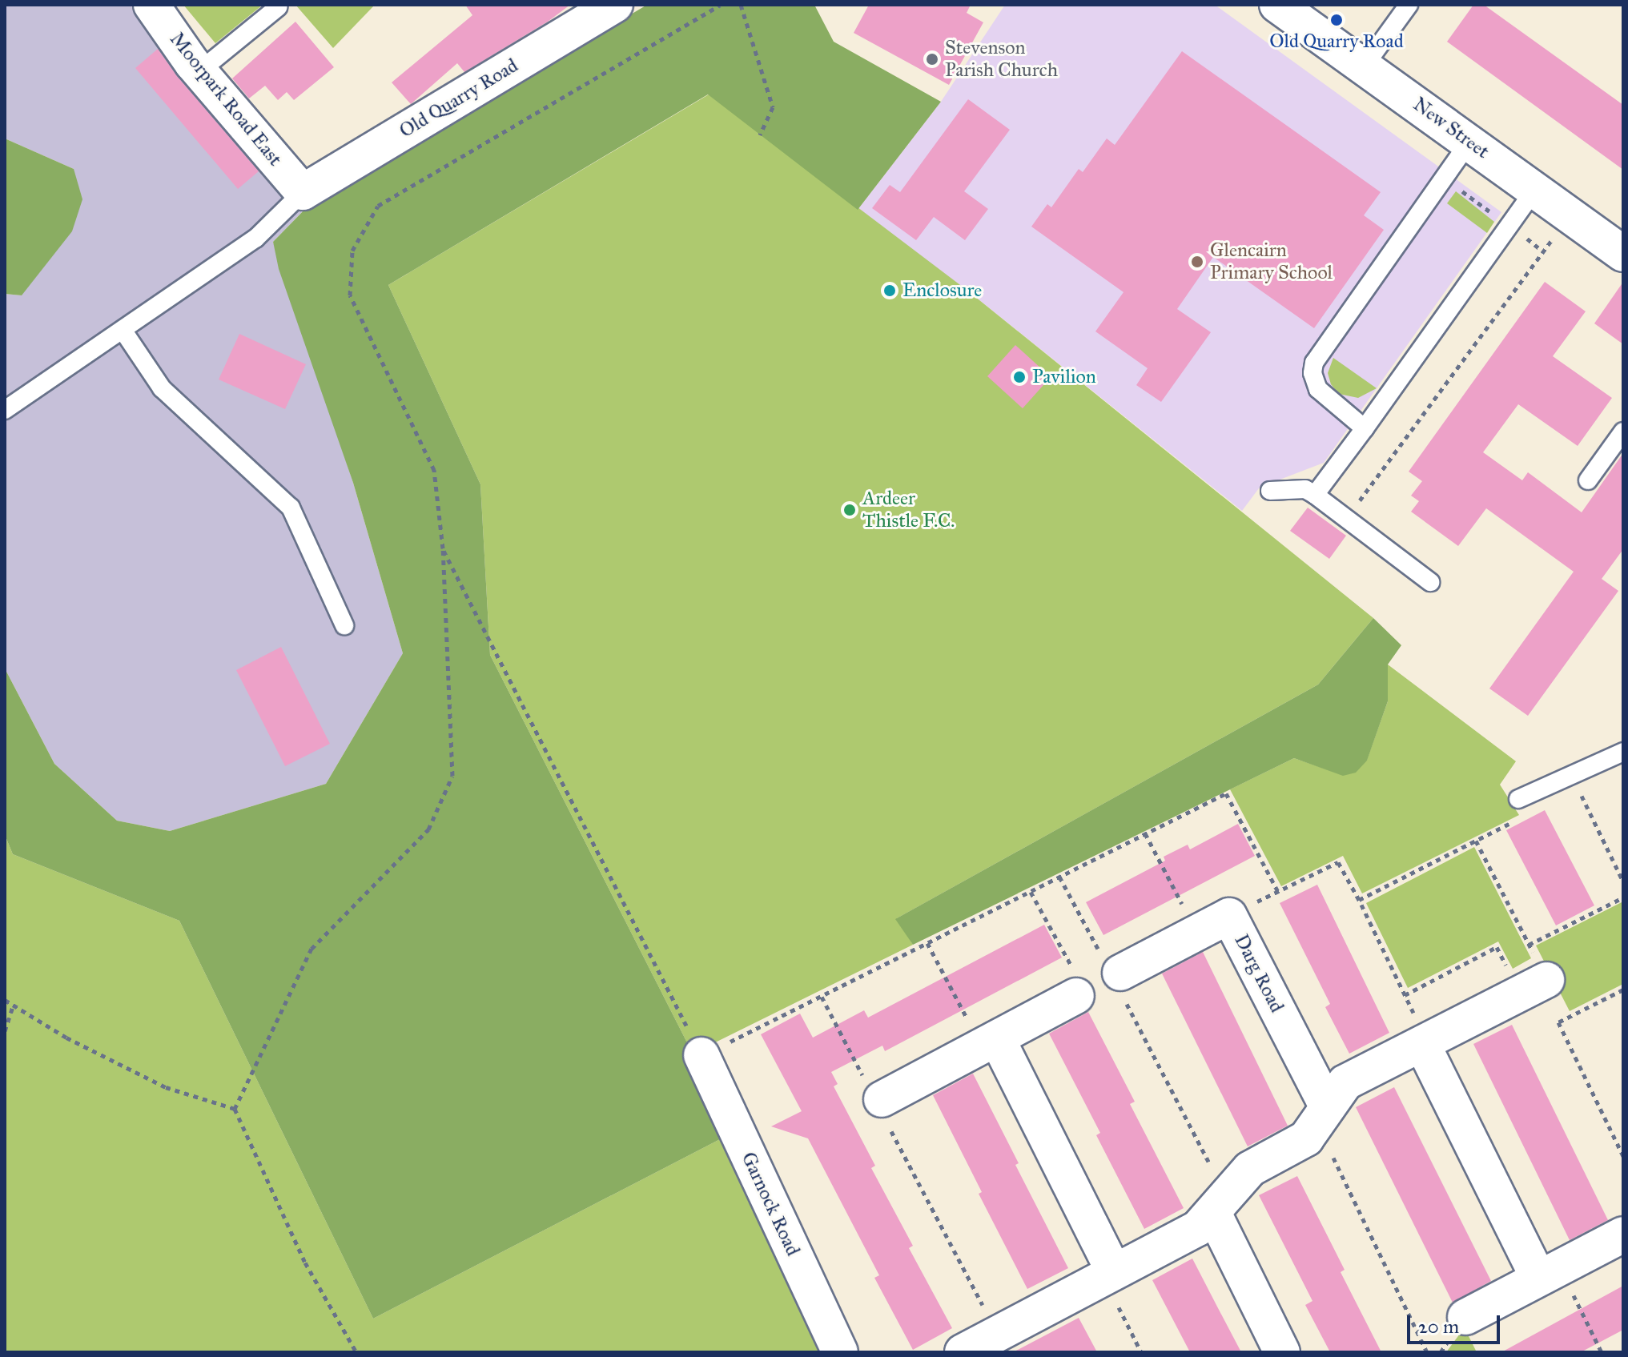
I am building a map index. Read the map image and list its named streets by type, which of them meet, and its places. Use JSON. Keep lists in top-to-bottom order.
{
  "streets": {
    "street": [
      "Old Quarry Road",
      "Moorpark Road East",
      "New Street",
      "Darg Road",
      "Garnock Road"
    ]
  },
  "crossings": [
    ["Old Quarry Road", "Moorpark Road East"]
  ],
  "places": [
    "Old Quarry Road",
    "Stevenson Parish Church",
    "Glencairn Primary School",
    "Enclosure",
    "Pavilion",
    "Ardeer Thistle F.C."
  ],
  "scale_bar": "20 m"
}
